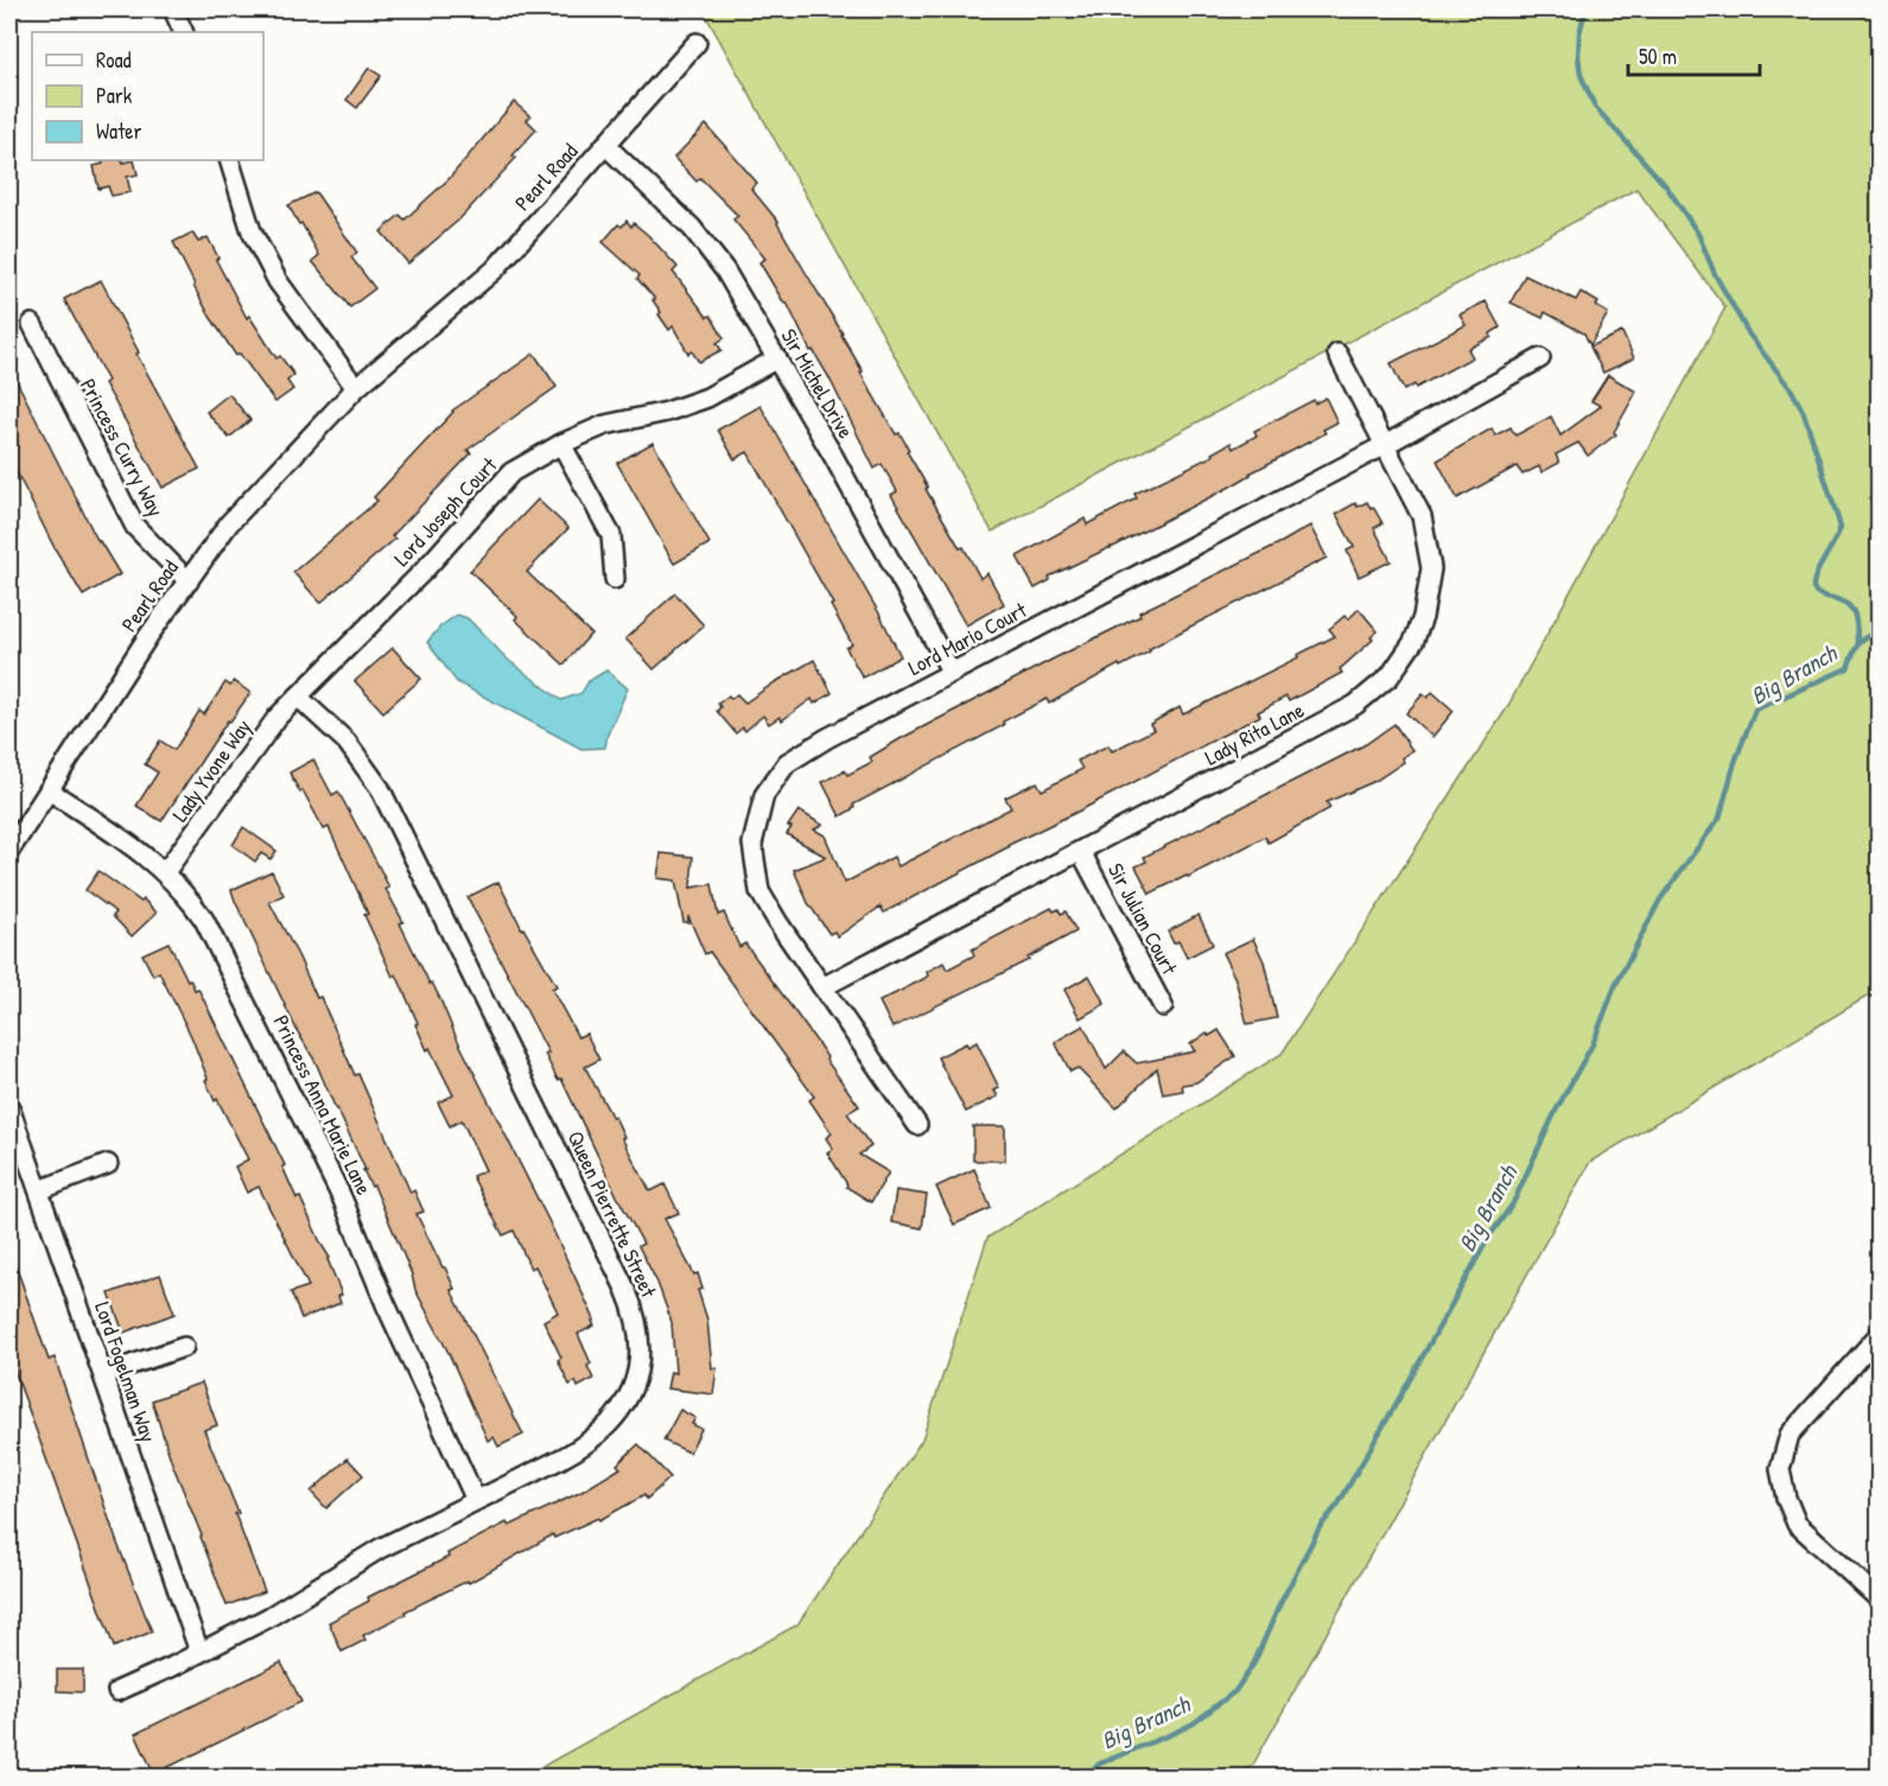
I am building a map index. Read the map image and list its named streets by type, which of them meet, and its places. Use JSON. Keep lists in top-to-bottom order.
{
  "streets": {
    "street": [
      "Pearl Road",
      "Sir Michel Drive",
      "Princess Curry Way",
      "Lord Joseph Court",
      "Lord Mario Court",
      "Lady Rita Lane",
      "Lady Yvone Way",
      "Sir Julian Court",
      "Princess Anna Marie Lane",
      "Queen Pierrette Street",
      "Lord Fogelman Way"
    ]
  },
  "crossings": [
    ["Pearl Road", "Sir Michel Drive"],
    ["Pearl Road", "Princess Curry Way"],
    ["Pearl Road", "Princess Anna Marie Lane"],
    ["Sir Michel Drive", "Lord Joseph Court"],
    ["Sir Michel Drive", "Lord Mario Court"],
    ["Lord Joseph Court", "Lady Yvone Way"],
    ["Lord Joseph Court", "Queen Pierrette Street"],
    ["Lord Mario Court", "Lady Rita Lane"],
    ["Lady Rita Lane", "Sir Julian Court"],
    ["Lady Yvone Way", "Princess Anna Marie Lane"],
    ["Lady Yvone Way", "Queen Pierrette Street"],
    ["Princess Anna Marie Lane", "Queen Pierrette Street"],
    ["Queen Pierrette Street", "Lord Fogelman Way"]
  ],
  "water": ["Big Branch"],
  "legend": ["Road", "Park", "Water"],
  "scale_bar": "50 m"
}
